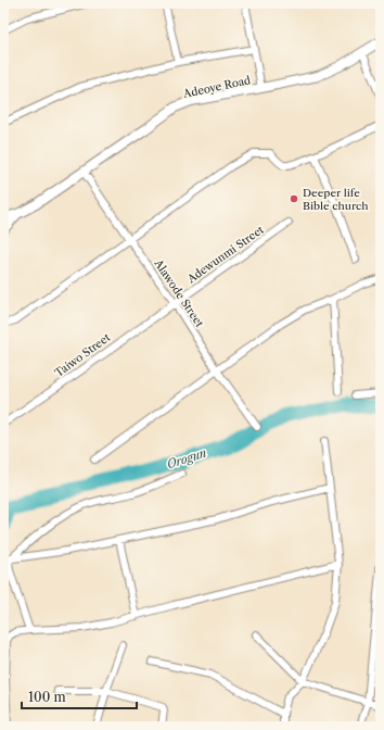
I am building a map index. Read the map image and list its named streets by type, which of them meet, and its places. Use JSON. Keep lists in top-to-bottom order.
{
  "streets": {
    "street": [
      "Adeoye Road",
      "Adewunmi Street",
      "Alawode Street",
      "Taiwo Street"
    ]
  },
  "crossings": [
    ["Adeoye Road", "Alawode Street"],
    ["Adewunmi Street", "Alawode Street"],
    ["Adewunmi Street", "Taiwo Street"],
    ["Alawode Street", "Taiwo Street"]
  ],
  "water": ["Orogun"],
  "places": ["Deeper life Bible church"],
  "scale_bar": "100 m"
}
